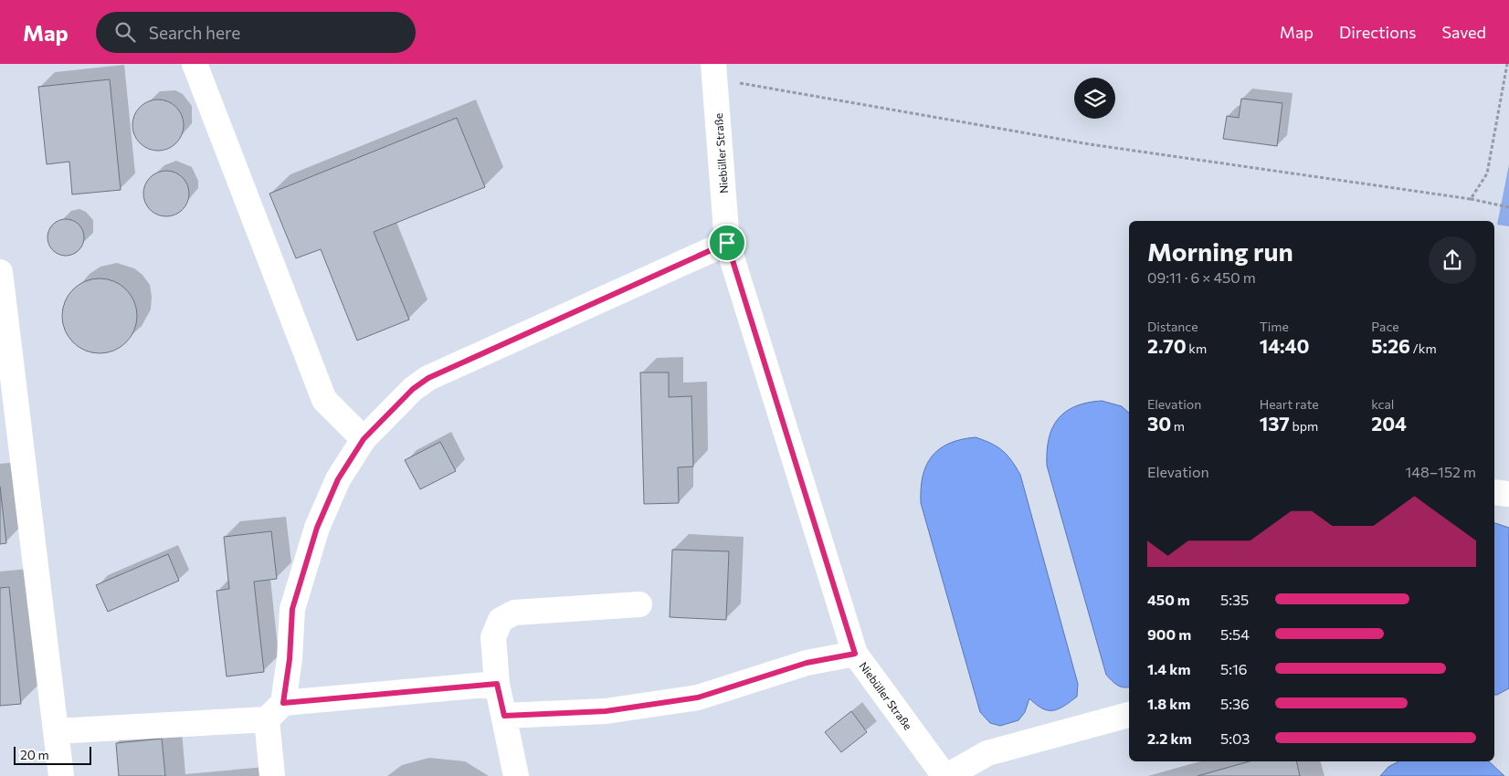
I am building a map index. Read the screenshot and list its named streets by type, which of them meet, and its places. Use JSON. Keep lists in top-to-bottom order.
{
  "streets": {
    "street": ["Niebüller Straße"]
  },
  "scale_bar": "20 m",
  "page": {
    "header": "Map",
    "search": "Search here",
    "nav": ["Map", "Directions", "Saved"],
    "heading": ["Morning run", "09:11 · 6 × 450 m"],
    "stats": [
      ["Distance", "2.70 km"],
      ["Time", "14:40"],
      ["Pace", "5:26 /km"],
      ["Elevation", "30 m"],
      ["Heart rate", "137 bpm"],
      ["kcal", "204"]
    ],
    "chart": ["Elevation", "148–152 m"],
    "list": [
      {
        "name": "450 m",
        "note": "5:35"
      },
      {
        "name": "900 m",
        "note": "5:54"
      },
      {
        "name": "1.4 km",
        "note": "5:16"
      },
      {
        "name": "1.8 km",
        "note": "5:36"
      },
      {
        "name": "2.2 km",
        "note": "5:03"
      }
    ],
    "scale": "20 m"
  }
}
